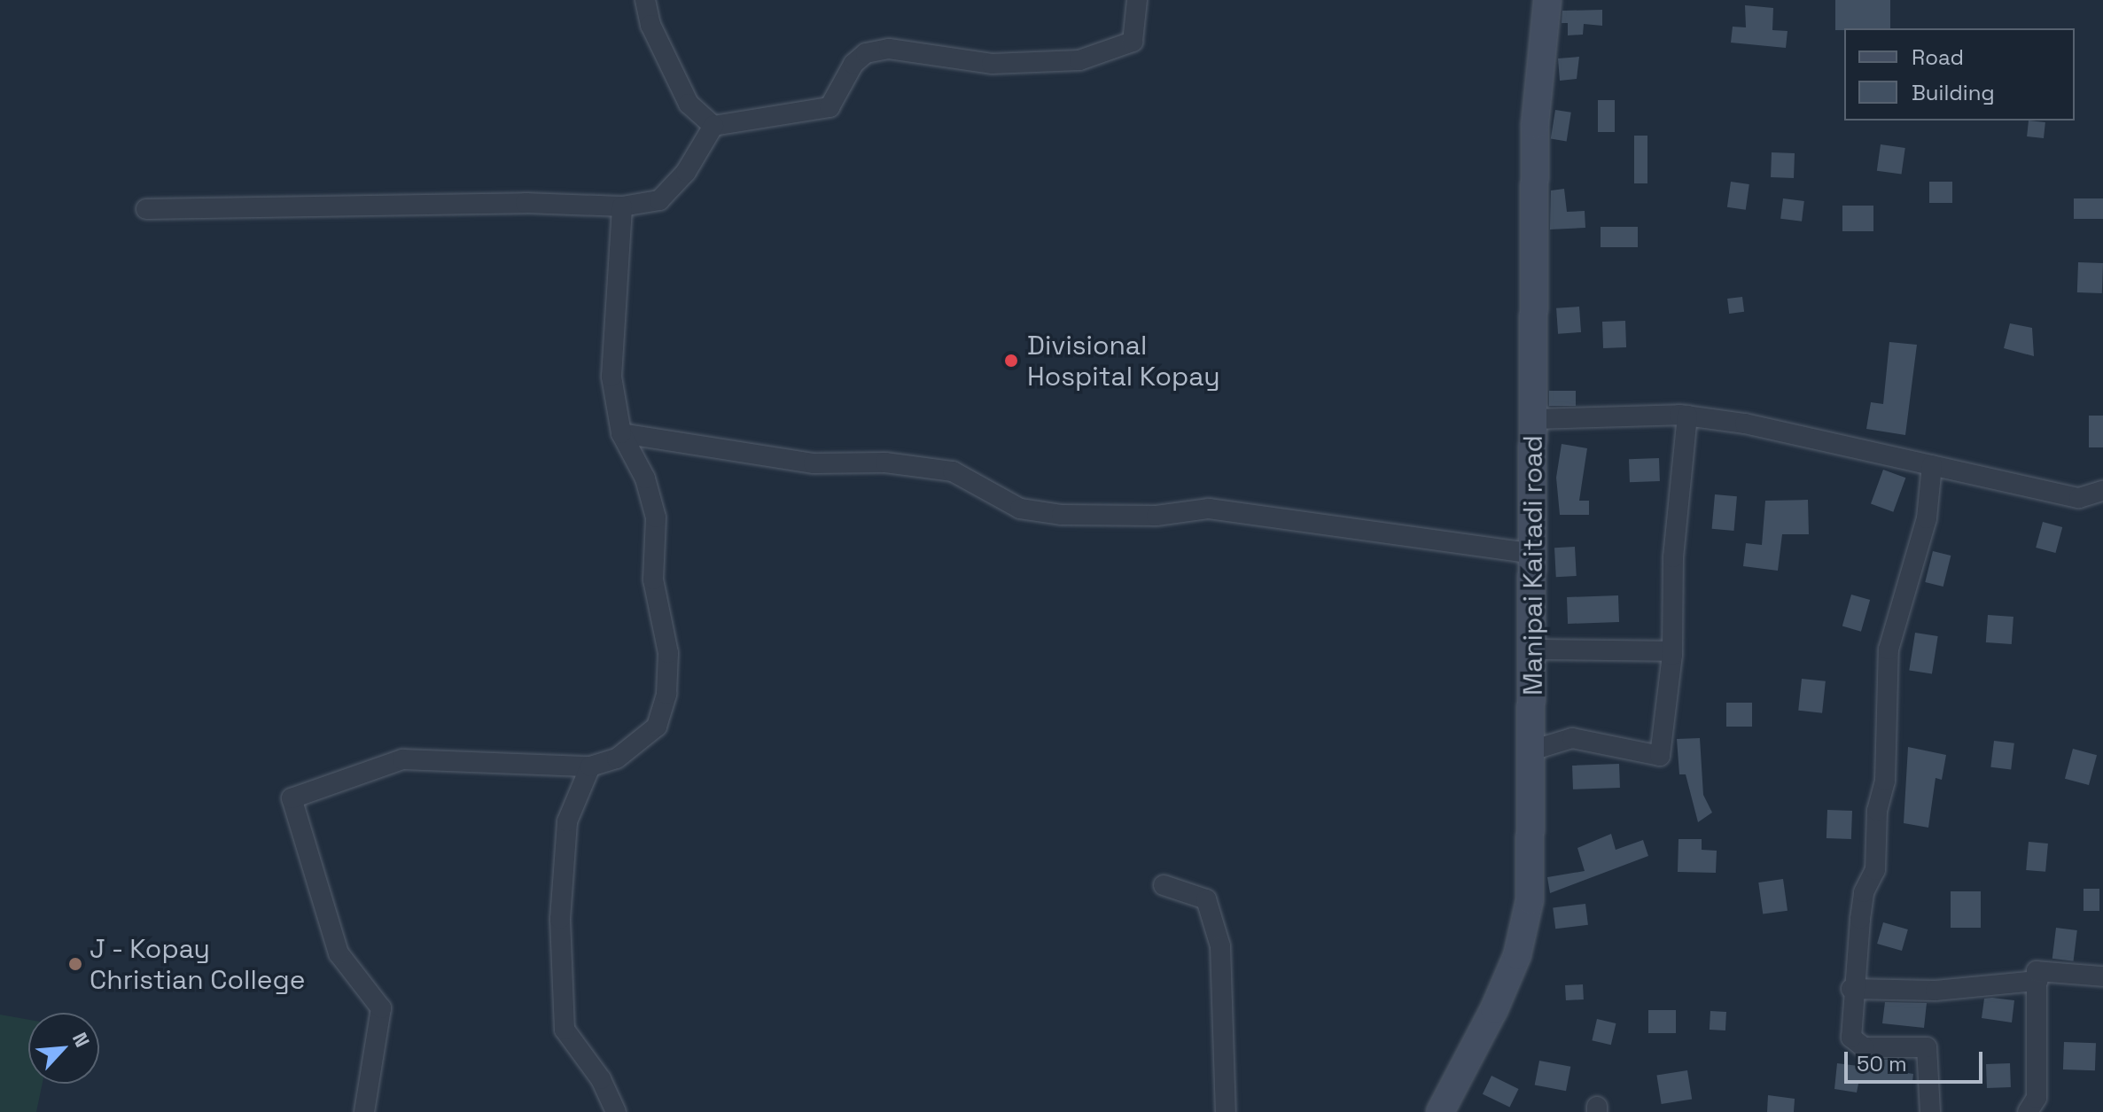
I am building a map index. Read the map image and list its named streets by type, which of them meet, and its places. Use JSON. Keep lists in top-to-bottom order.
{
  "streets": {
    "main road": ["Manipai Kaitadi road"]
  },
  "places": ["Divisional Hospital Kopay", "J - Kopay Christian College"],
  "legend": ["Road", "Building"],
  "scale_bar": "50 m",
  "north": "top right"
}
